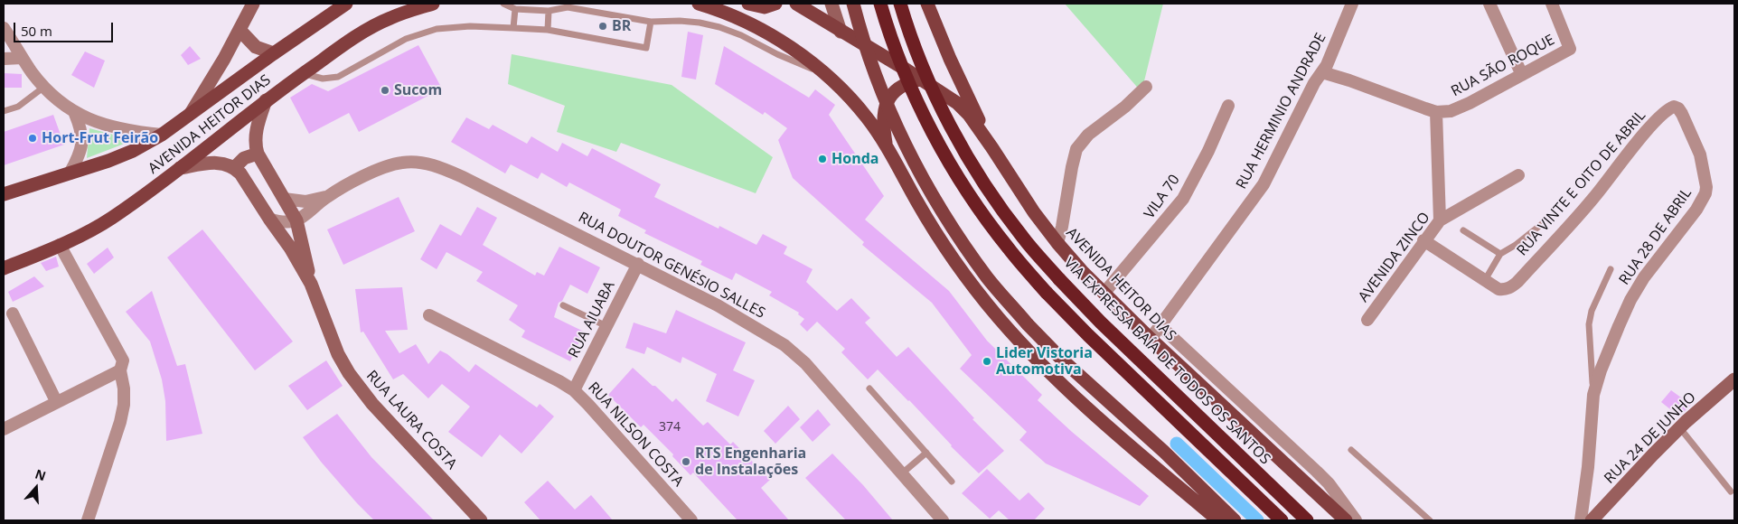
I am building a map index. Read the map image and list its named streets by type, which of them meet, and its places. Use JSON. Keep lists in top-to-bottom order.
{
  "streets": {
    "highway": ["VIA EXPRESSA BAÍA DE TODOS OS SANTOS"],
    "main road": ["AVENIDA HEITOR DIAS"],
    "street": [
      "RUA SÃO ROQUE",
      "RUA HERMINIO ANDRADE",
      "RUA VINTE E OITO DE ABRIL",
      "VILA 70",
      "RUA 28 DE ABRIL",
      "AVENIDA ZINCO",
      "RUA DOUTOR GENÉSIO SALLES",
      "RUA AIUABA",
      "RUA LAURA COSTA",
      "RUA NILSON COSTA",
      "RUA 24 DE JUNHO"
    ]
  },
  "crossings": [
    ["RUA SÃO ROQUE", "RUA HERMINIO ANDRADE"],
    ["RUA HERMINIO ANDRADE", "AVENIDA HEITOR DIAS"],
    ["AVENIDA HEITOR DIAS", "VILA 70"],
    ["AVENIDA HEITOR DIAS", "RUA LAURA COSTA"],
    ["RUA VINTE E OITO DE ABRIL", "RUA 28 DE ABRIL"],
    ["RUA VINTE E OITO DE ABRIL", "AVENIDA ZINCO"],
    ["RUA DOUTOR GENÉSIO SALLES", "RUA AIUABA"],
    ["RUA DOUTOR GENÉSIO SALLES", "RUA LAURA COSTA"],
    ["RUA AIUABA", "RUA NILSON COSTA"]
  ],
  "places": [
    "BR",
    "Sucom",
    "Hort-Frut Feirão",
    "Honda",
    "Lider Vistoria Automotiva",
    "RTS Engenharia de Instalações"
  ],
  "house_numbers": ["374"],
  "scale_bar": "50 m",
  "north": "top"
}
